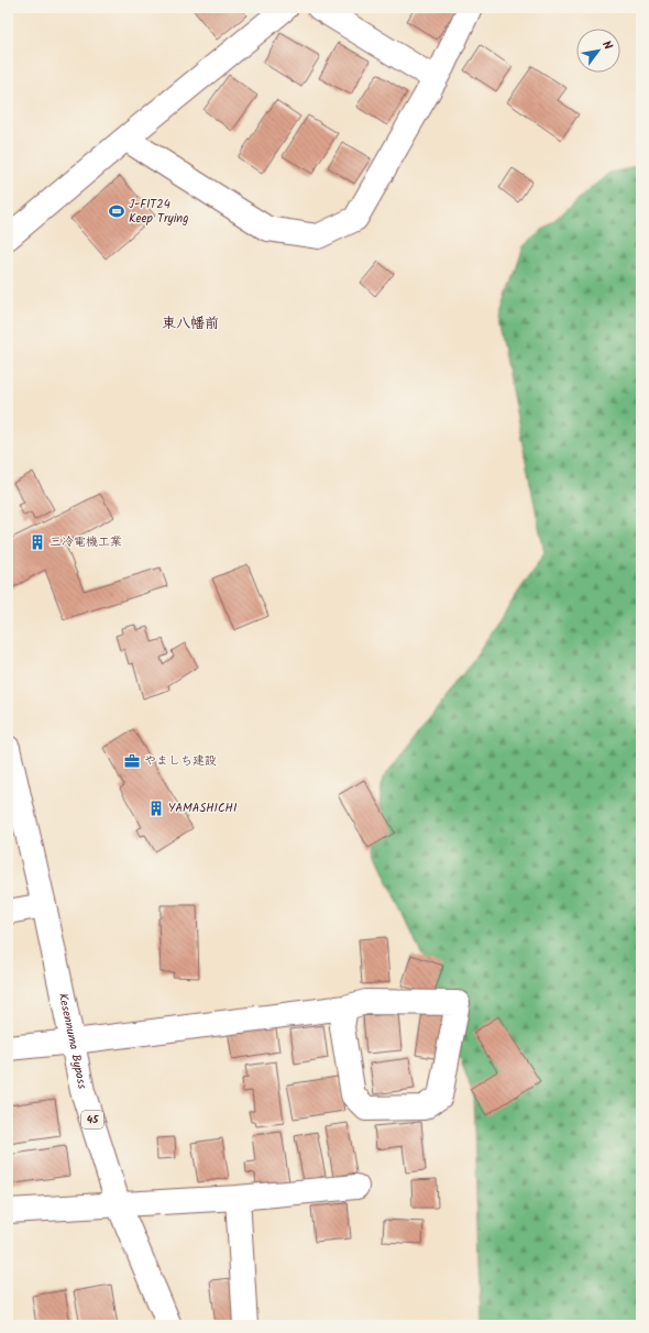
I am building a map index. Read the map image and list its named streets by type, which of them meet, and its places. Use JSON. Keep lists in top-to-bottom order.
{
  "streets": {
    "main road": ["Kesennuma Bypass", "45"]
  },
  "districts": ["東八幡前"],
  "places": {
    "sports": ["J-FIT24 Keep Trying"],
    "building": ["三冷電機工業", "YAMASHICHI"],
    "office": ["やましち建設"]
  },
  "north": "top right"
}
